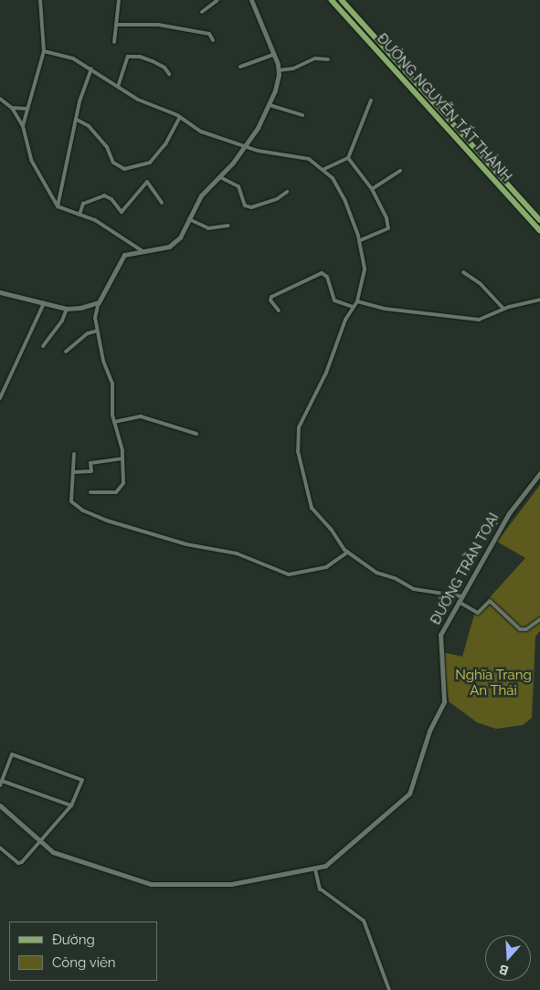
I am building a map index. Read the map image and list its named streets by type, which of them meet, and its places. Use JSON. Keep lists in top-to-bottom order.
{
  "streets": {
    "main road": ["ĐƯỜNG NGUYỄN TẤT THÀNH"],
    "street": ["ĐƯỜNG TRẦN TOẠI"]
  },
  "parks": ["Nghĩa Trang An Thái"],
  "legend": ["Đường", "Công viên"],
  "north": "bottom"
}
